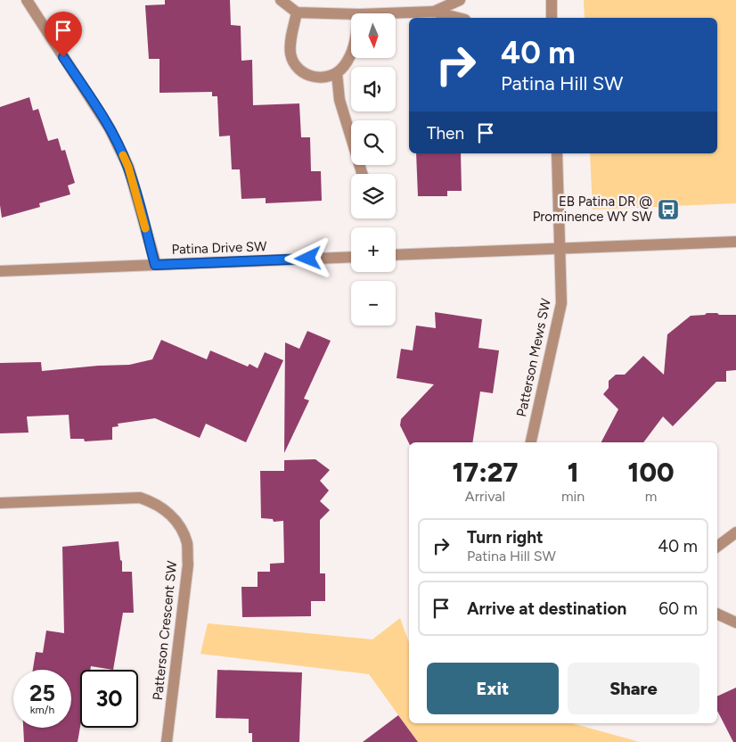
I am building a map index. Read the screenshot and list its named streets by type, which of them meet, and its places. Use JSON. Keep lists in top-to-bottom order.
{
  "streets": {
    "street": ["Patina Drive SW", "Patterson Mews SW", "Patterson Crescent SW"]
  },
  "places": {
    "bus stop": ["EB Patina DR @ Prominence WY SW"]
  },
  "north": "bottom",
  "page": {
    "map_buttons": ["+", "−"],
    "turn": ["40 m", "Patina Hill SW"],
    "then": "Then",
    "eta": [
      "17:27",
      "Arrival",
      "1",
      "min",
      "100",
      "m"
    ],
    "list": [
      {
        "name": "Turn right",
        "note": "Patina Hill SW",
        "value": "40 m"
      },
      {
        "name": "Arrive at destination",
        "value": "60 m"
      }
    ],
    "buttons": ["Exit", "Share"],
    "speed": "25 km/h",
    "limit": "30"
  }
}
